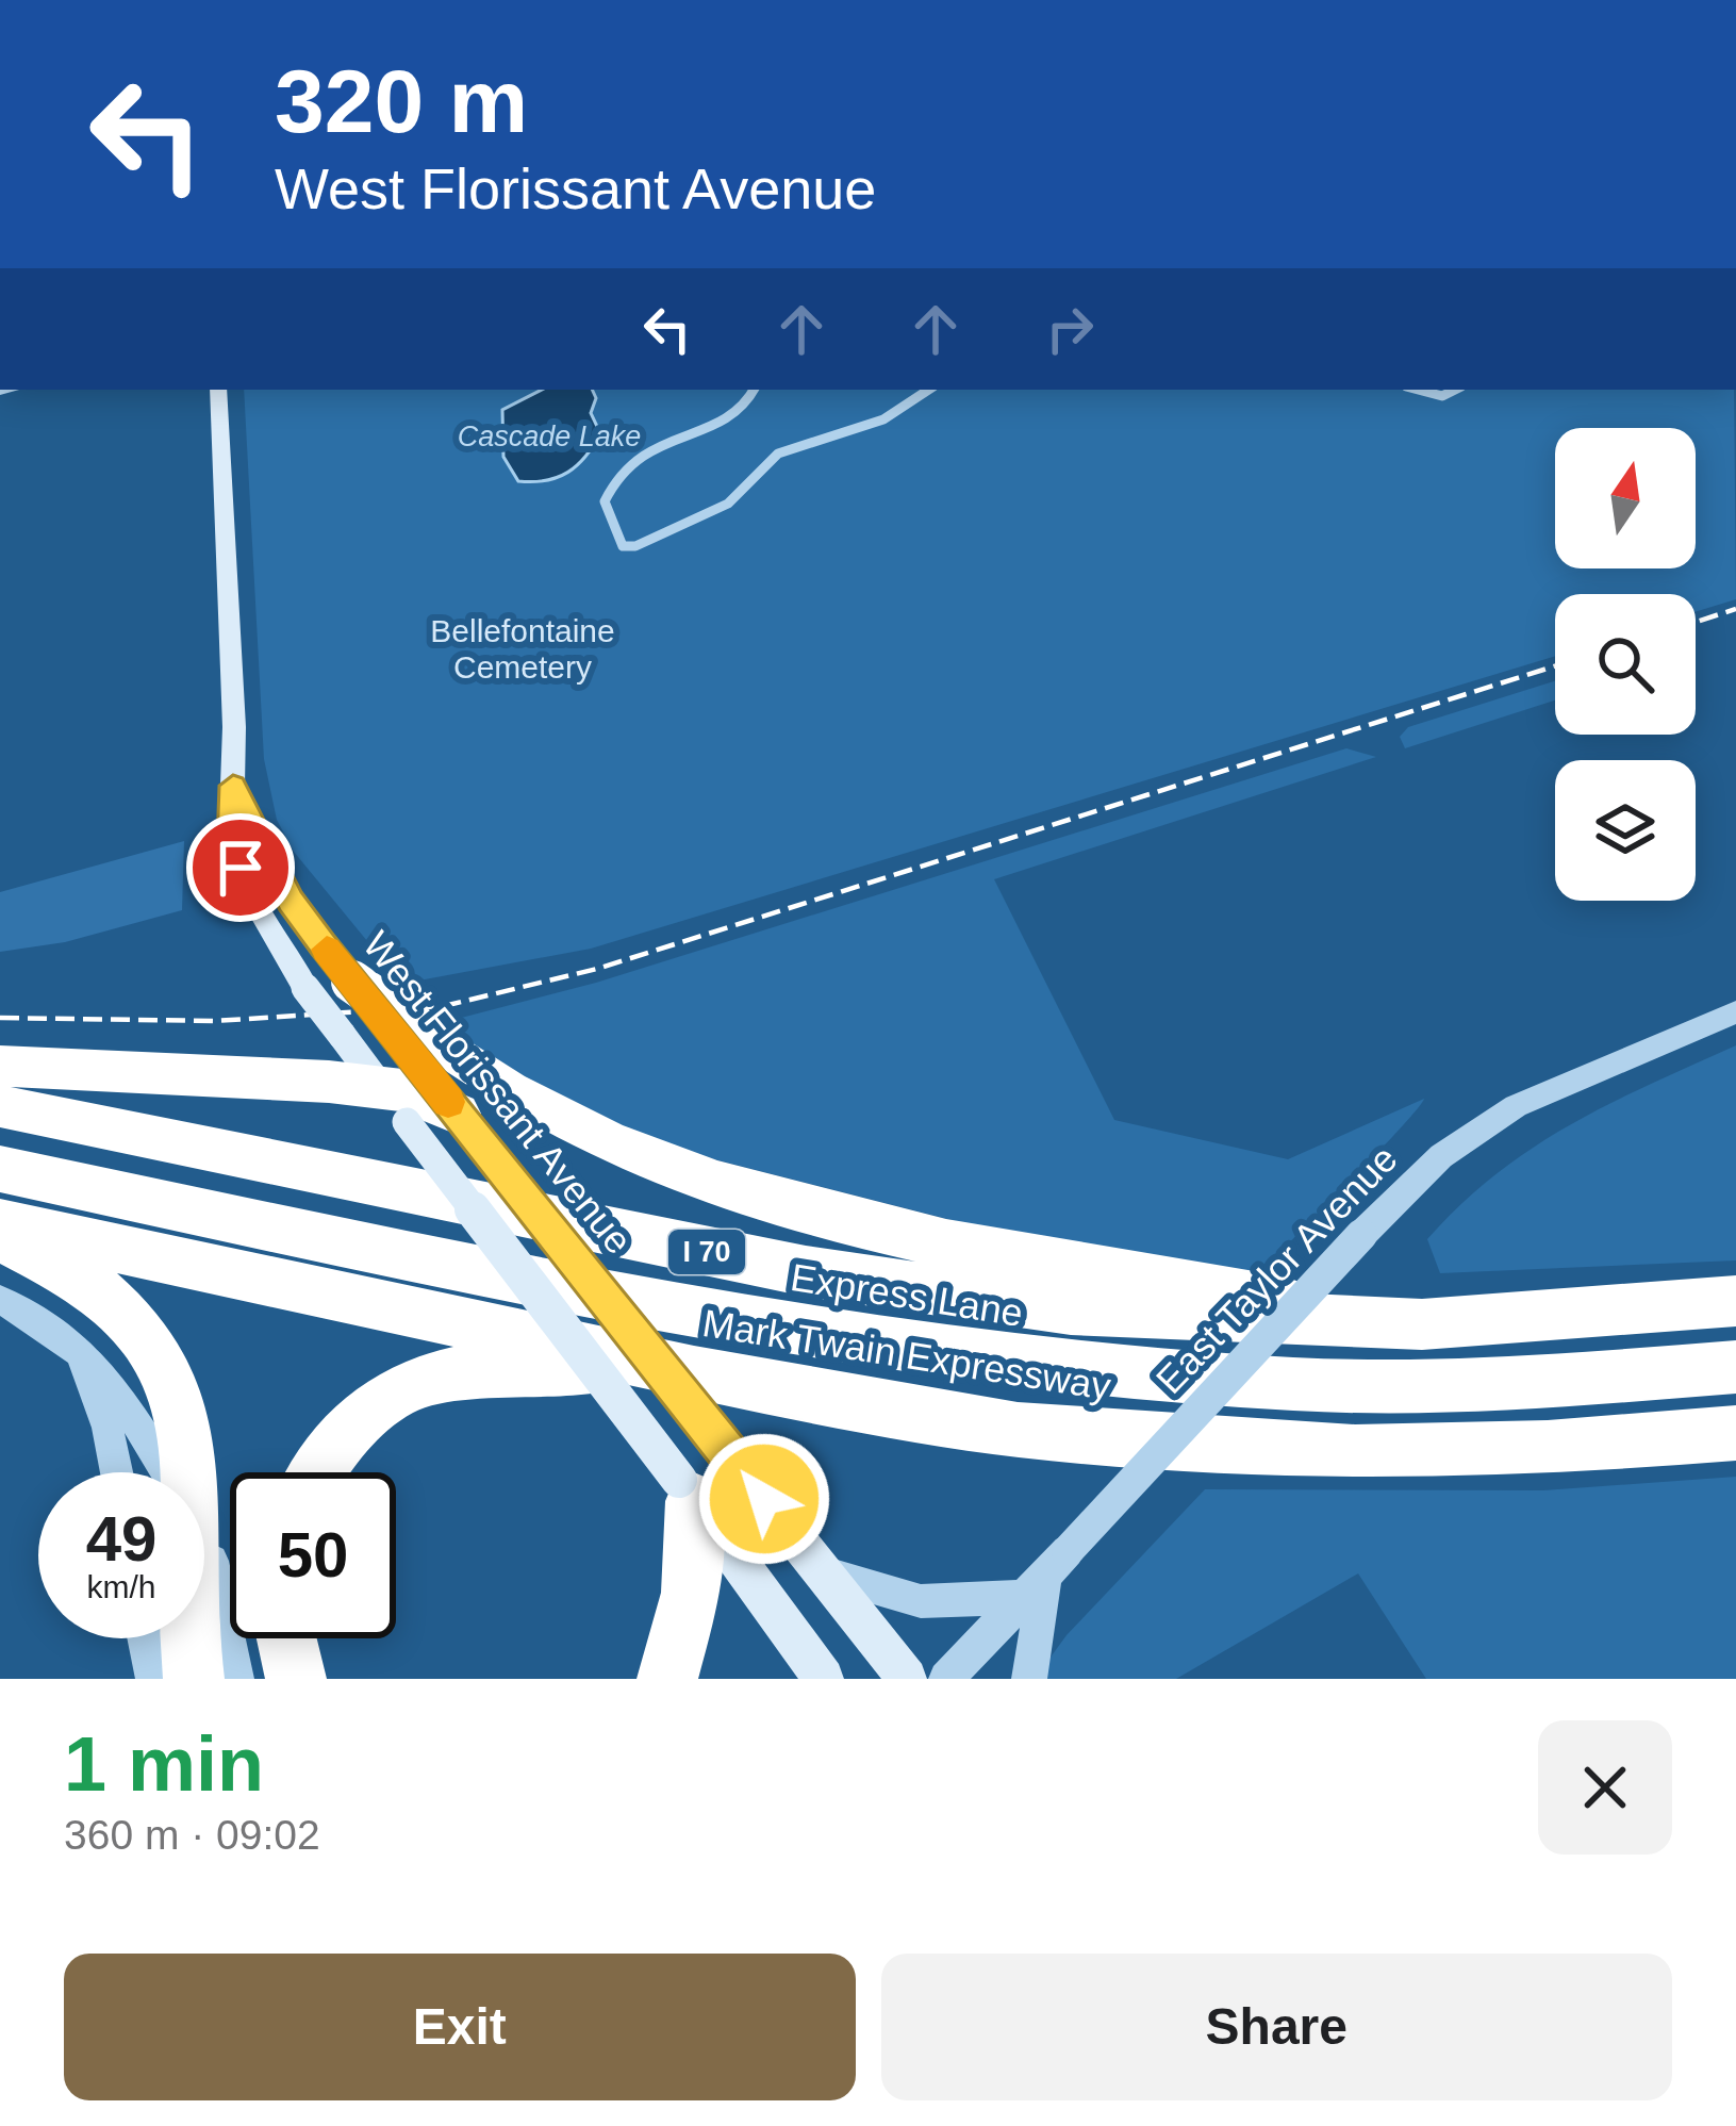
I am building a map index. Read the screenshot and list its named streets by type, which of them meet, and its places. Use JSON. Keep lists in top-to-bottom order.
{
  "streets": {
    "highway": ["I 70", "Express Lane", "Mark Twain Expressway"],
    "main road": ["West Florissant Avenue"],
    "street": ["East Taylor Avenue"]
  },
  "water": ["Cascade Lake"],
  "parks": ["Bellefontaine Cemetery"],
  "north": "top",
  "page": {
    "turn": ["320 m", "West Florissant Avenue"],
    "speed": "49 km/h",
    "limit": "50",
    "heading": ["1 min", "360 m · 09:02"],
    "buttons": ["Exit", "Share"]
  }
}
